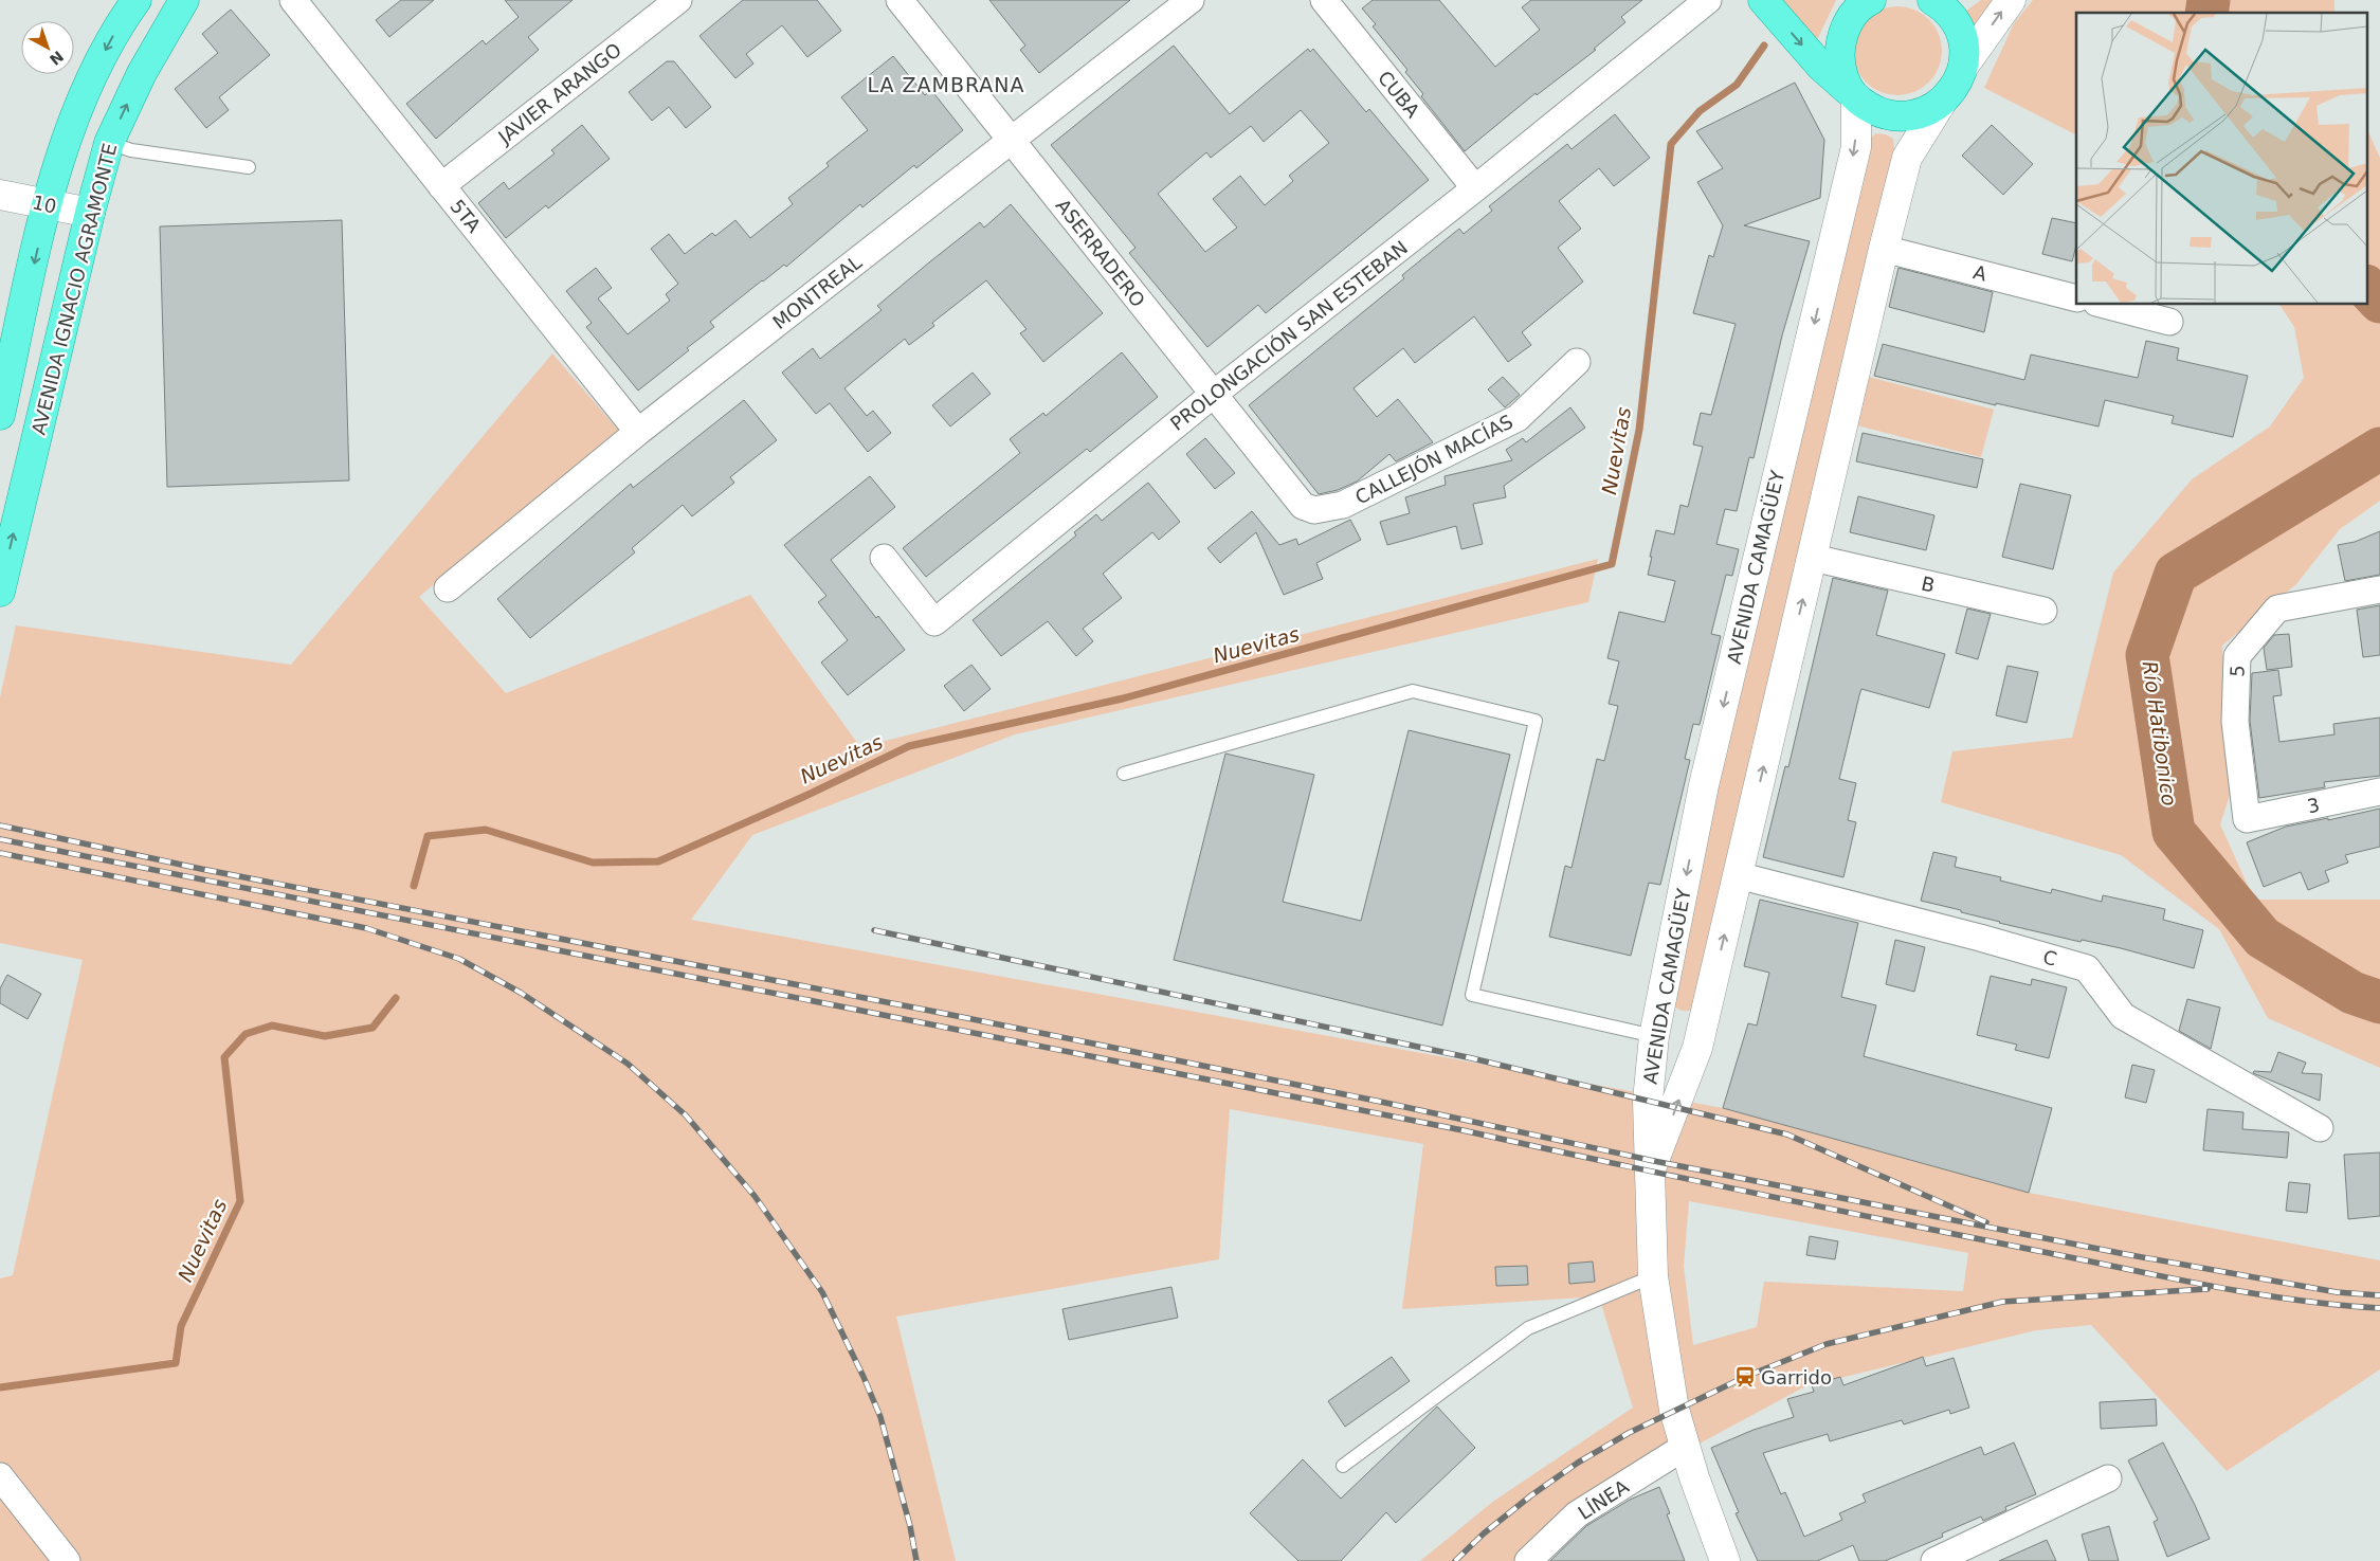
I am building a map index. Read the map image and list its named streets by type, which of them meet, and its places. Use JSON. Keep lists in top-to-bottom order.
{
  "streets": {
    "main road": ["10", "AVENIDA IGNACIO AGRAMONTE", "AVENIDA CAMAGÜEY"],
    "street": [
      "JAVIER ARANGO",
      "CUBA",
      "5TA",
      "ASERRADERO",
      "A",
      "MONTREAL",
      "PROLONGACIÓN SAN ESTEBAN",
      "CALLEJÓN MACÍAS",
      "B",
      "5",
      "3",
      "C",
      "LÍNEA"
    ]
  },
  "crossings": [
    ["JAVIER ARANGO", "5TA"],
    ["CUBA", "PROLONGACIÓN SAN ESTEBAN"],
    ["10", "AVENIDA IGNACIO AGRAMONTE"],
    ["5TA", "MONTREAL"],
    ["ASERRADERO", "MONTREAL"],
    ["ASERRADERO", "PROLONGACIÓN SAN ESTEBAN"],
    ["ASERRADERO", "CALLEJÓN MACÍAS"],
    ["A", "AVENIDA CAMAGÜEY"],
    ["AVENIDA CAMAGÜEY", "B"],
    ["AVENIDA CAMAGÜEY", "C"],
    ["AVENIDA CAMAGÜEY", "LÍNEA"],
    ["5", "3"]
  ],
  "districts": ["LA ZAMBRANA"],
  "water": ["Nuevitas", "Río Hatibonico"],
  "places": {
    "station": ["Garrido"]
  },
  "north": "bottom right"
}
